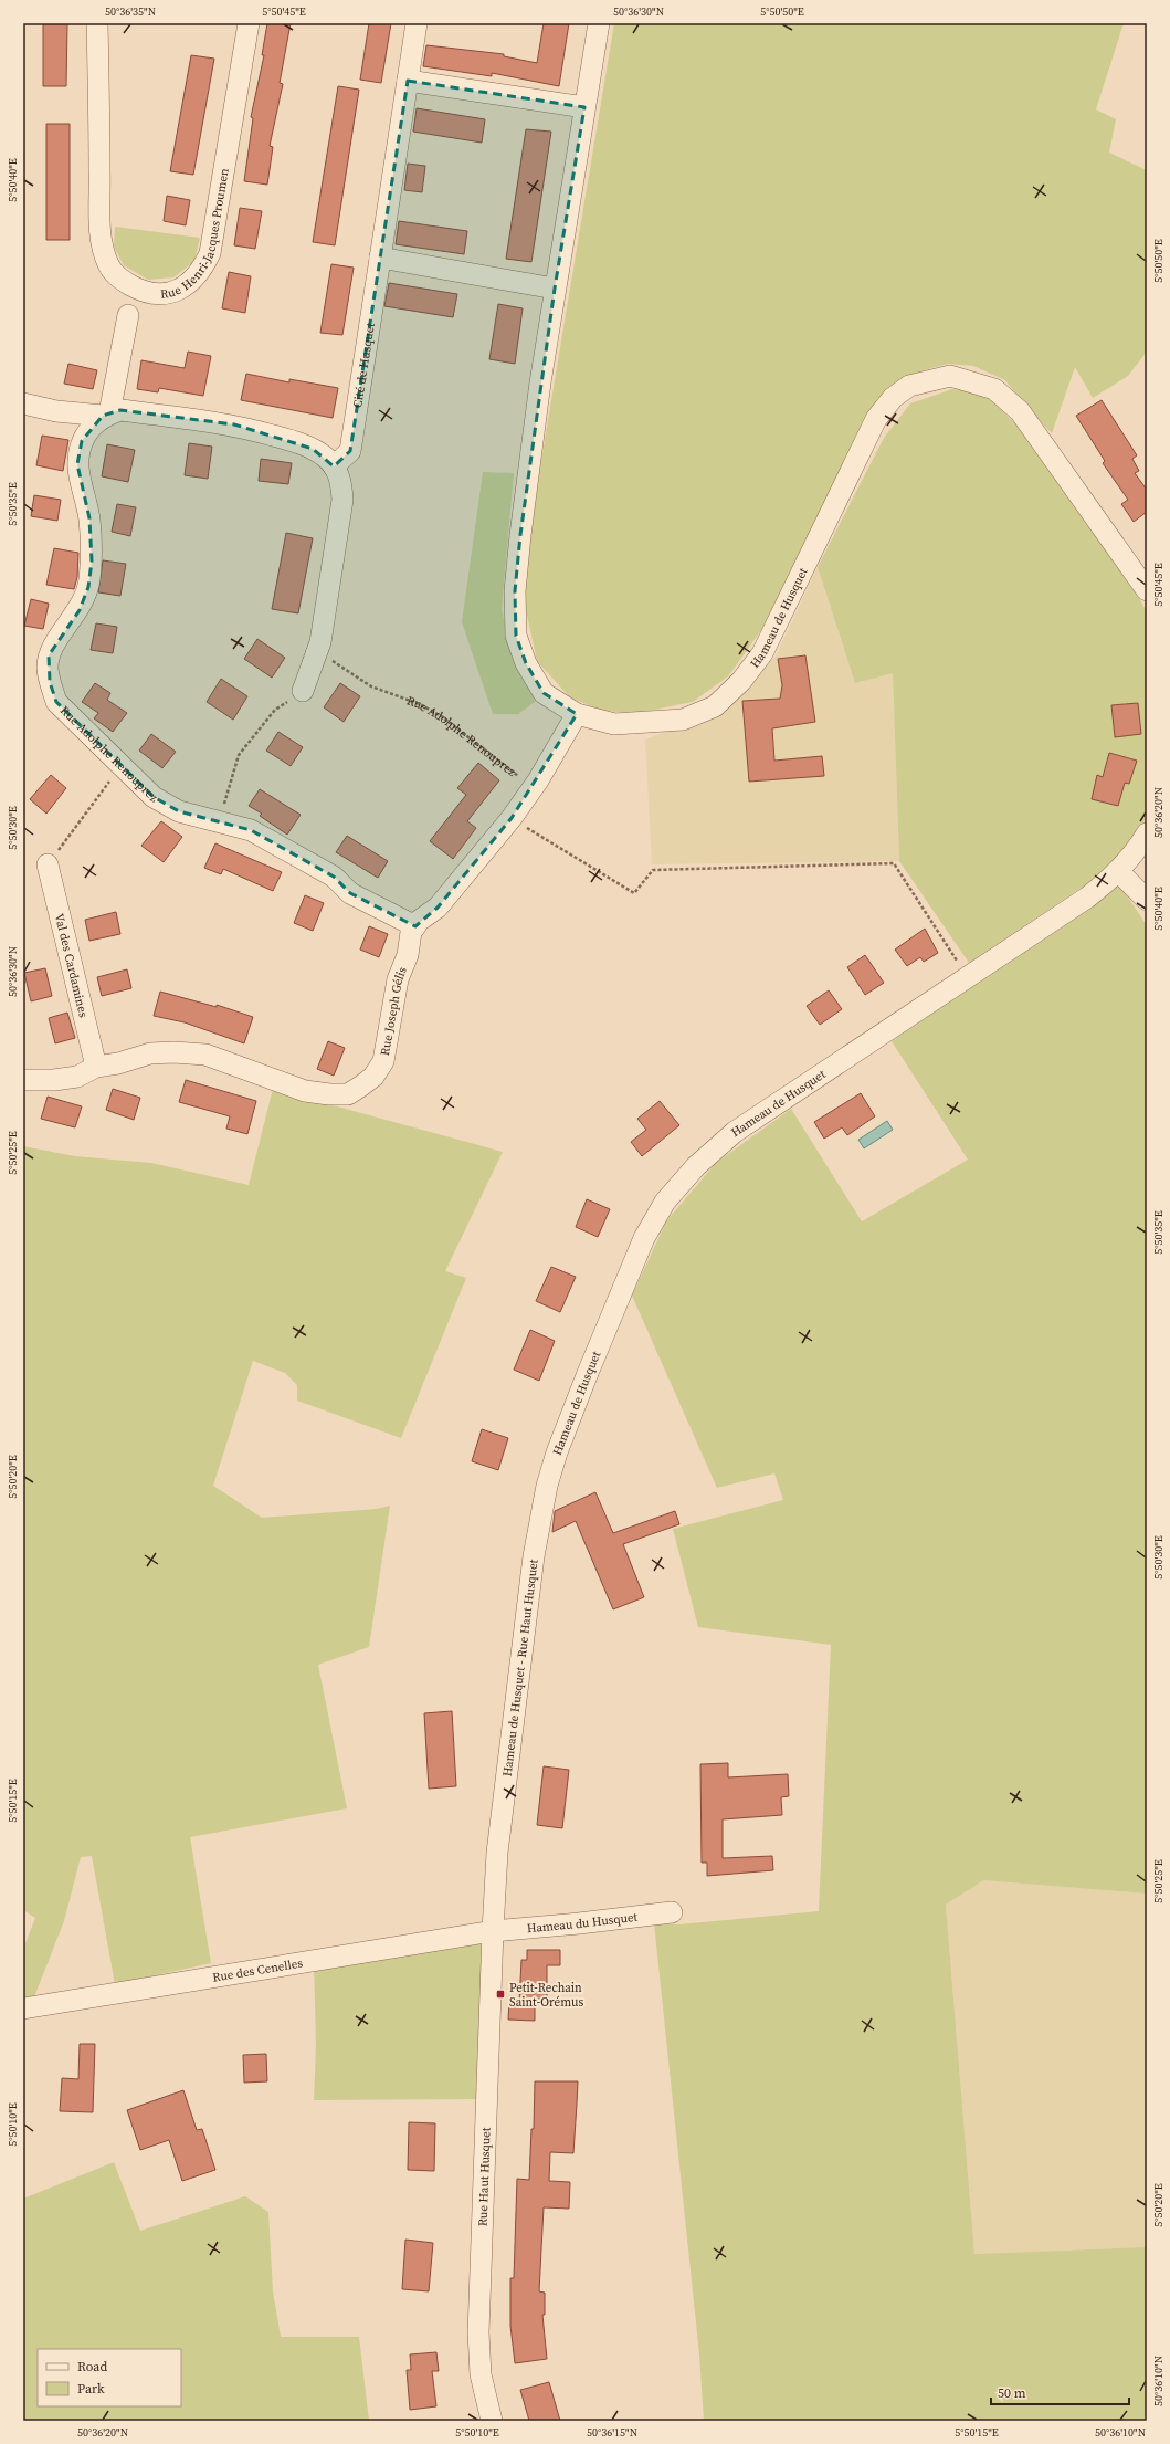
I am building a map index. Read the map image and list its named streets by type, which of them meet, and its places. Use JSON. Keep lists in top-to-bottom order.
{
  "streets": {
    "street": [
      "Rue Henri-Jacques Proumen",
      "Cité de Husquet",
      "Hameau de Husquet",
      "Rue Adolphe Renouprez",
      "Val des Cardamines",
      "Rue Joseph Gélis",
      "Hameau de Husquet - Rue Haut Husquet",
      "Hameau du Husquet",
      "Rue des Cenelles",
      "Rue Haut Husquet"
    ]
  },
  "crossings": [
    ["Hameau de Husquet", "Rue Joseph Gélis"],
    ["Hameau de Husquet", "Hameau de Husquet - Rue Haut Husquet"],
    ["Rue Adolphe Renouprez", "Rue Joseph Gélis"],
    ["Val des Cardamines", "Rue Joseph Gélis"],
    ["Hameau de Husquet - Rue Haut Husquet", "Hameau du Husquet"],
    ["Hameau de Husquet - Rue Haut Husquet", "Rue des Cenelles"],
    ["Hameau de Husquet - Rue Haut Husquet", "Rue Haut Husquet"],
    ["Hameau du Husquet", "Rue des Cenelles"],
    ["Hameau du Husquet", "Rue Haut Husquet"],
    ["Rue des Cenelles", "Rue Haut Husquet"]
  ],
  "places": {
    "transit": ["Petit-Rechain Saint-Orémus"]
  },
  "legend": ["Road", "Park"],
  "scale_bar": "50 m",
  "coordinates": [
    "50°36'35\"N",
    "5°50'45\"E",
    "50°36'30\"N",
    "5°50'50\"E",
    "5°50'40\"E",
    "5°50'35\"E",
    "50°36'20\"N",
    "5°50'30\"E",
    "5°50'25\"E",
    "5°50'20\"E",
    "5°50'15\"E",
    "5°50'10\"E",
    "50°36'10\"N",
    "50°36'15\"N"
  ]
}
